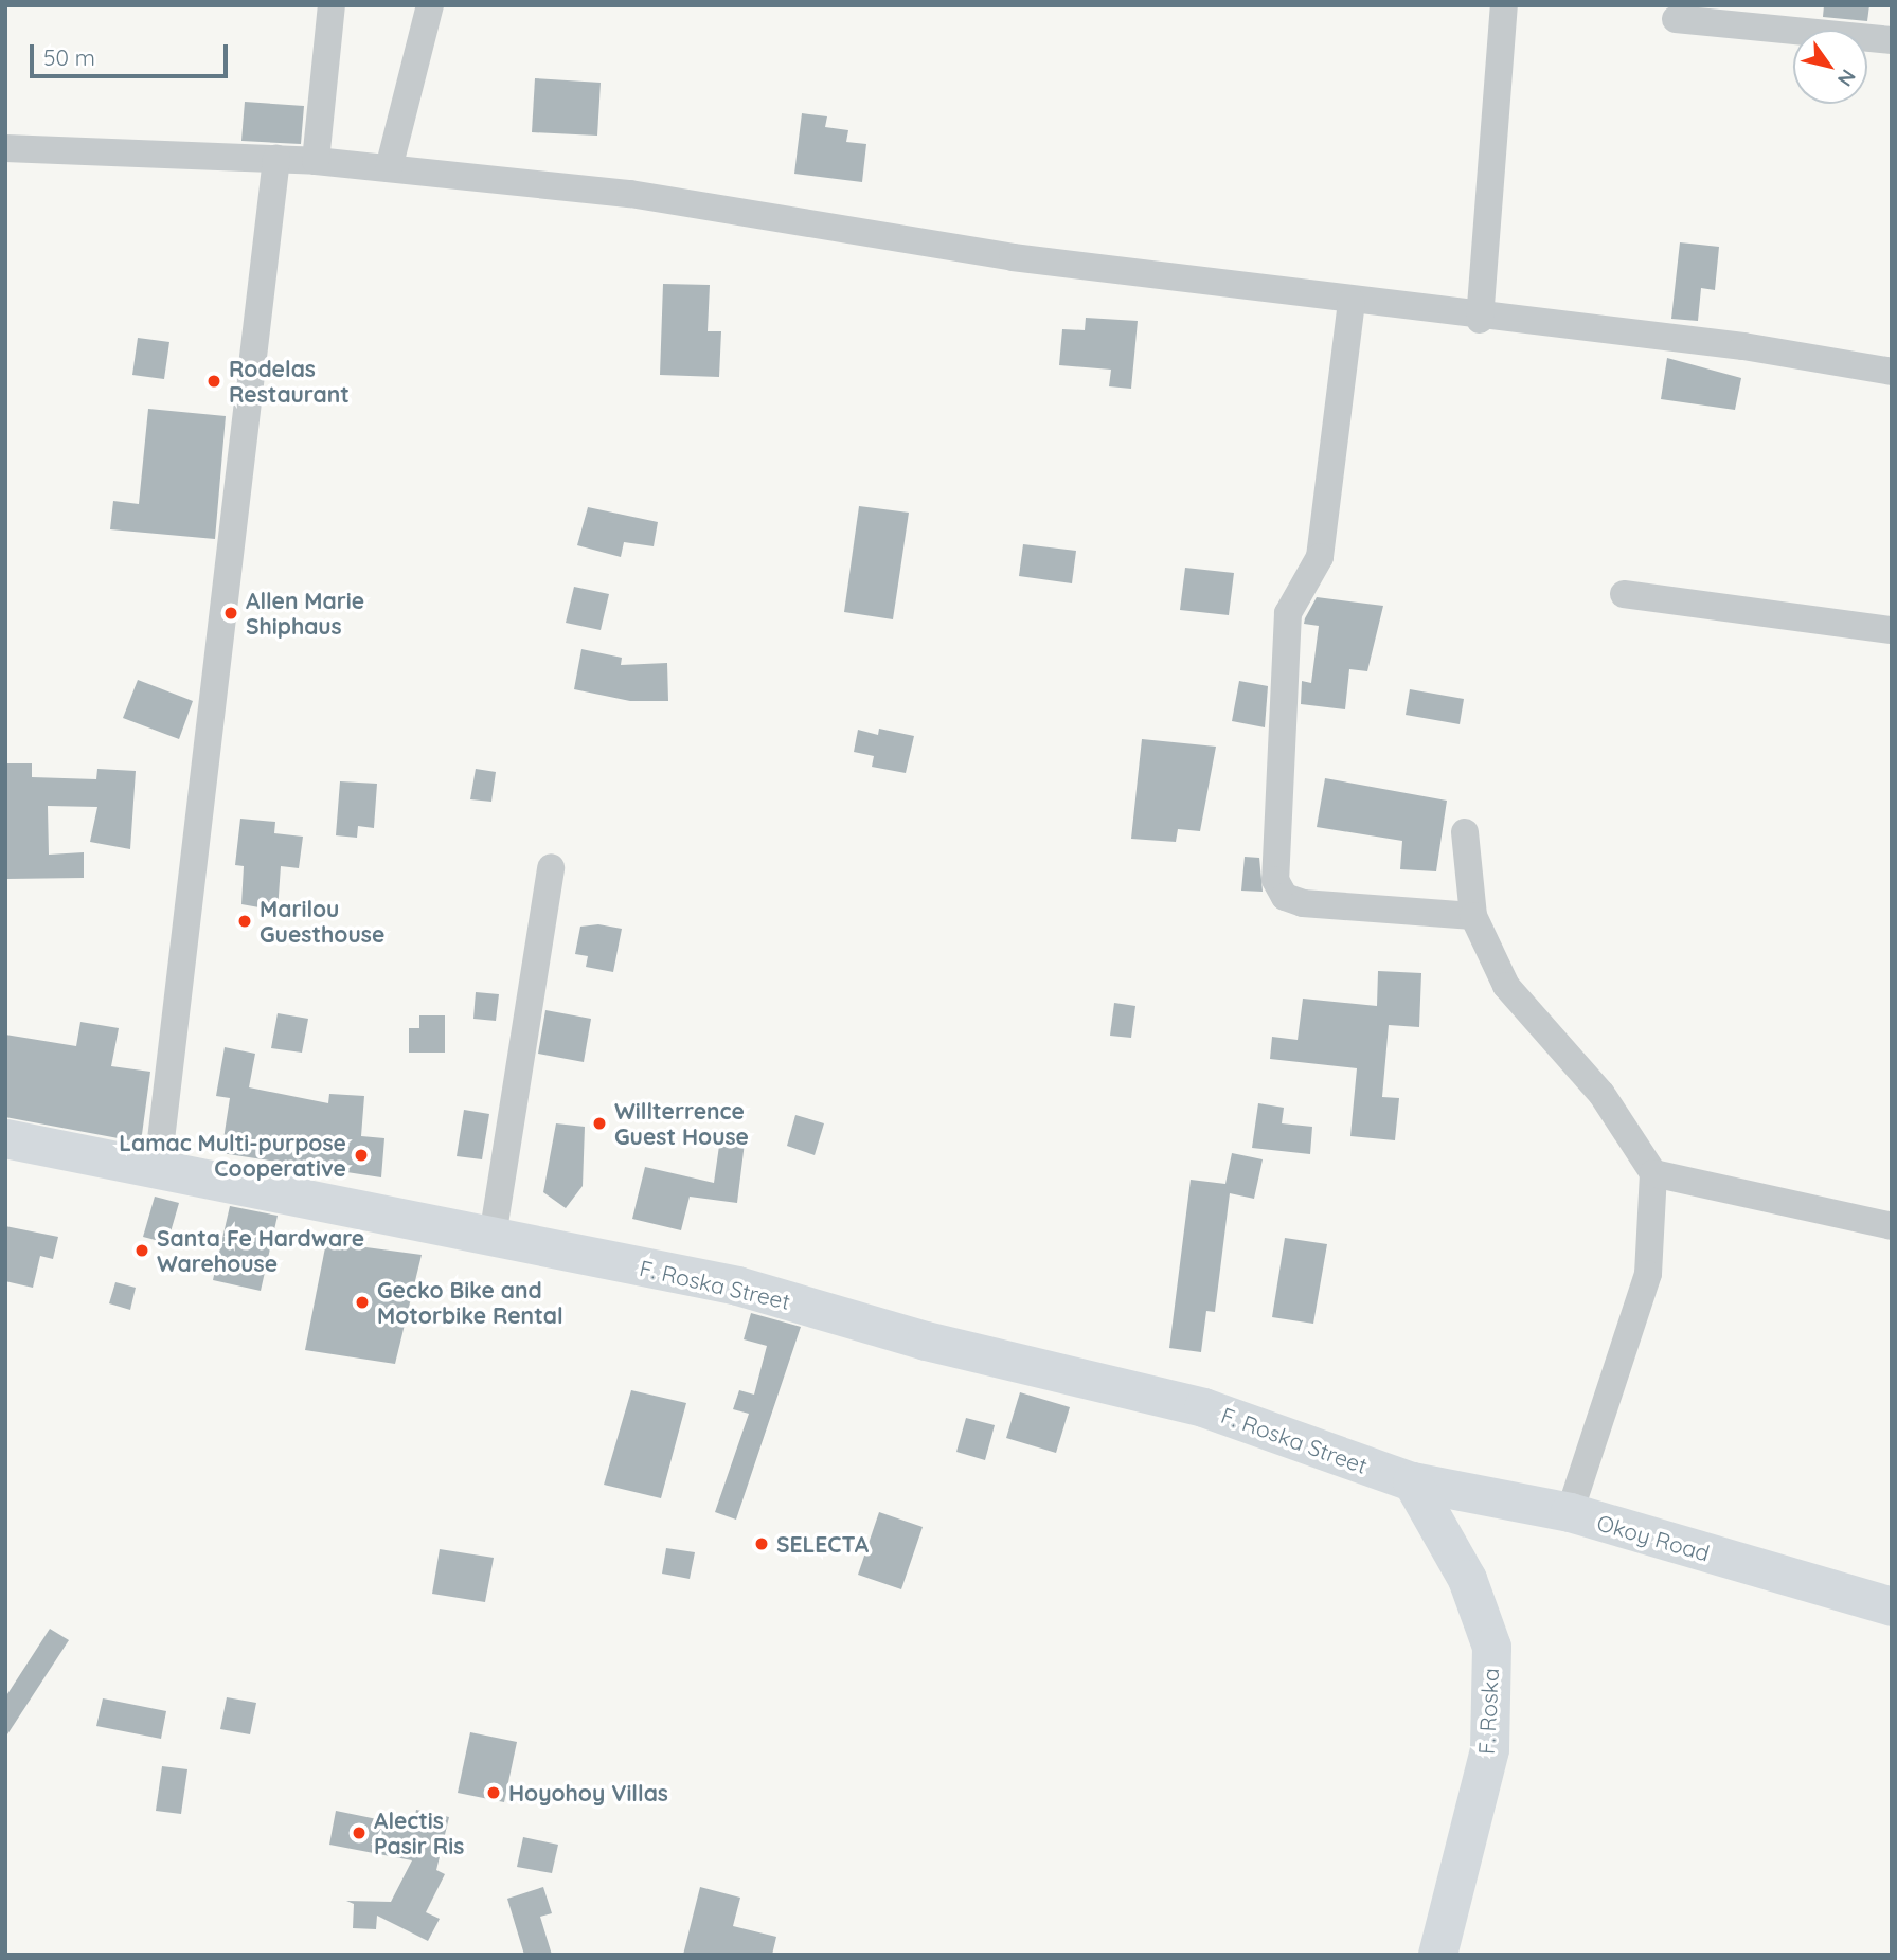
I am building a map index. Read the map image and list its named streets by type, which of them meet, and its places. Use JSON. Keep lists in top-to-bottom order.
{
  "streets": {
    "main road": ["F. Roska Street", "Okoy Road", "F. Roska"]
  },
  "crossings": [
    ["F. Roska Street", "Okoy Road"],
    ["F. Roska Street", "F. Roska"],
    ["Okoy Road", "F. Roska"]
  ],
  "places": [
    "Rodelas Restaurant",
    "Allen Marie Shiphaus",
    "Marilou Guesthouse",
    "Willterrence Guest House",
    "Lamac Multi-purpose Cooperative",
    "Santa Fe Hardware Warehouse",
    "Gecko Bike and Motorbike Rental",
    "SELECTA",
    "Hoyohoy Villas",
    "Alectis Pasir Ris"
  ],
  "scale_bar": "50 m",
  "north": "bottom right"
}
